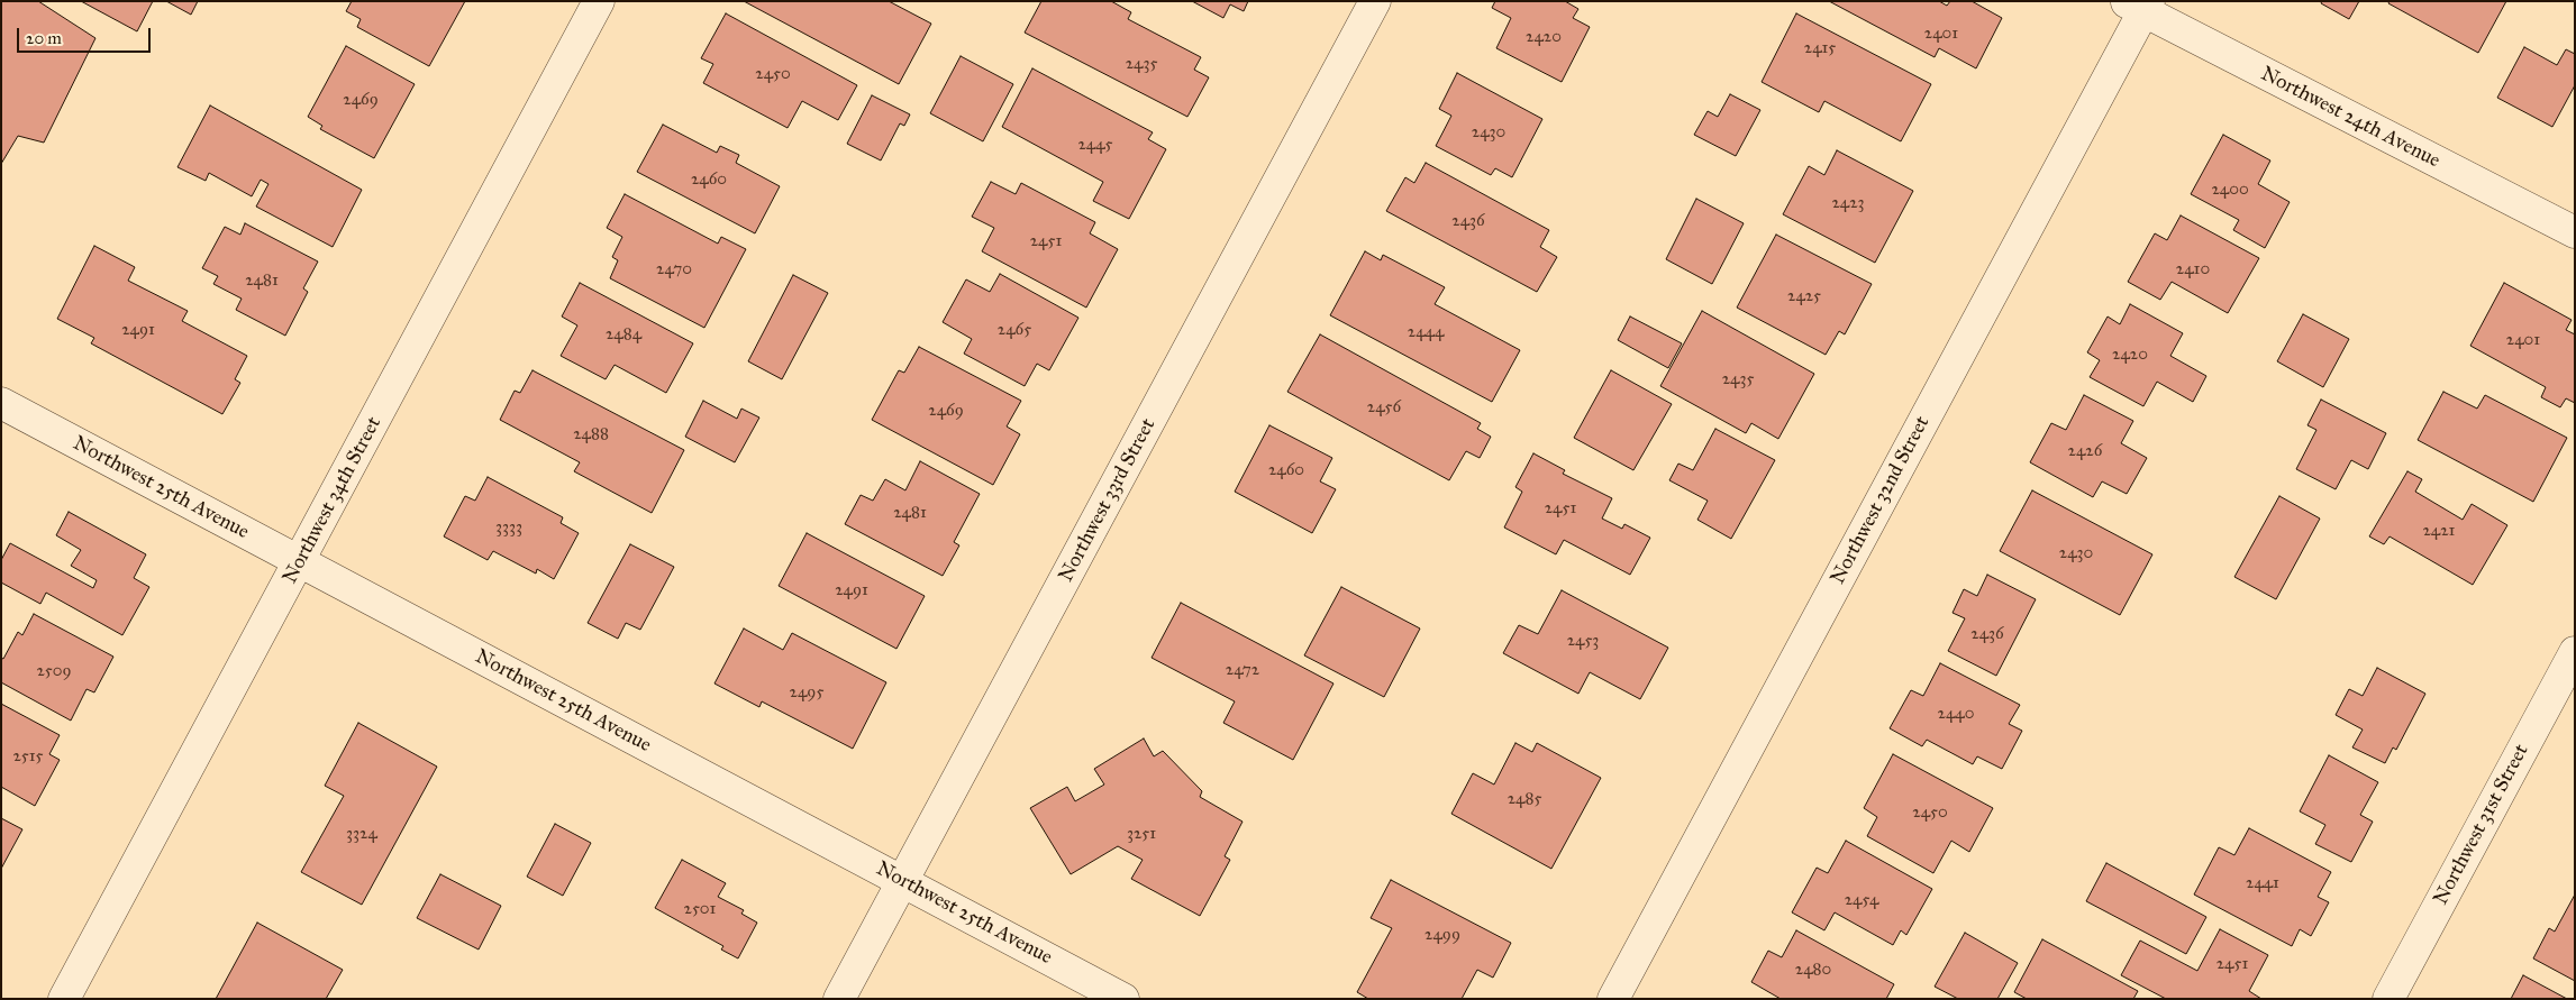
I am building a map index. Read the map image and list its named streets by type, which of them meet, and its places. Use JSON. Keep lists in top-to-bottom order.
{
  "streets": {
    "street": [
      "Northwest 24th Avenue",
      "Northwest 25th Avenue",
      "Northwest 34th Street",
      "Northwest 33rd Street",
      "Northwest 32nd Street",
      "Northwest 31st Street"
    ]
  },
  "crossings": [
    ["Northwest 24th Avenue", "Northwest 32nd Street"],
    ["Northwest 25th Avenue", "Northwest 34th Street"],
    ["Northwest 25th Avenue", "Northwest 33rd Street"]
  ],
  "house_numbers": [
    "2401",
    "2420",
    "2415",
    "2435",
    "2450",
    "2469",
    "2430",
    "2445",
    "2460",
    "2400",
    "2423",
    "2436",
    "2451",
    "2470",
    "2410",
    "2481",
    "2425",
    "2491",
    "2465",
    "2444",
    "2484",
    "2401",
    "2420",
    "2435",
    "2456",
    "2469",
    "2488",
    "2426",
    "2460",
    "2451",
    "2481",
    "3333",
    "2421",
    "2430",
    "2491",
    "2436",
    "2453",
    "2472",
    "2509",
    "2495",
    "2440",
    "2515",
    "2485",
    "2450",
    "3324",
    "3251",
    "2441",
    "2454",
    "2501",
    "2499",
    "2451",
    "2480"
  ],
  "scale_bar": "20 m"
}
